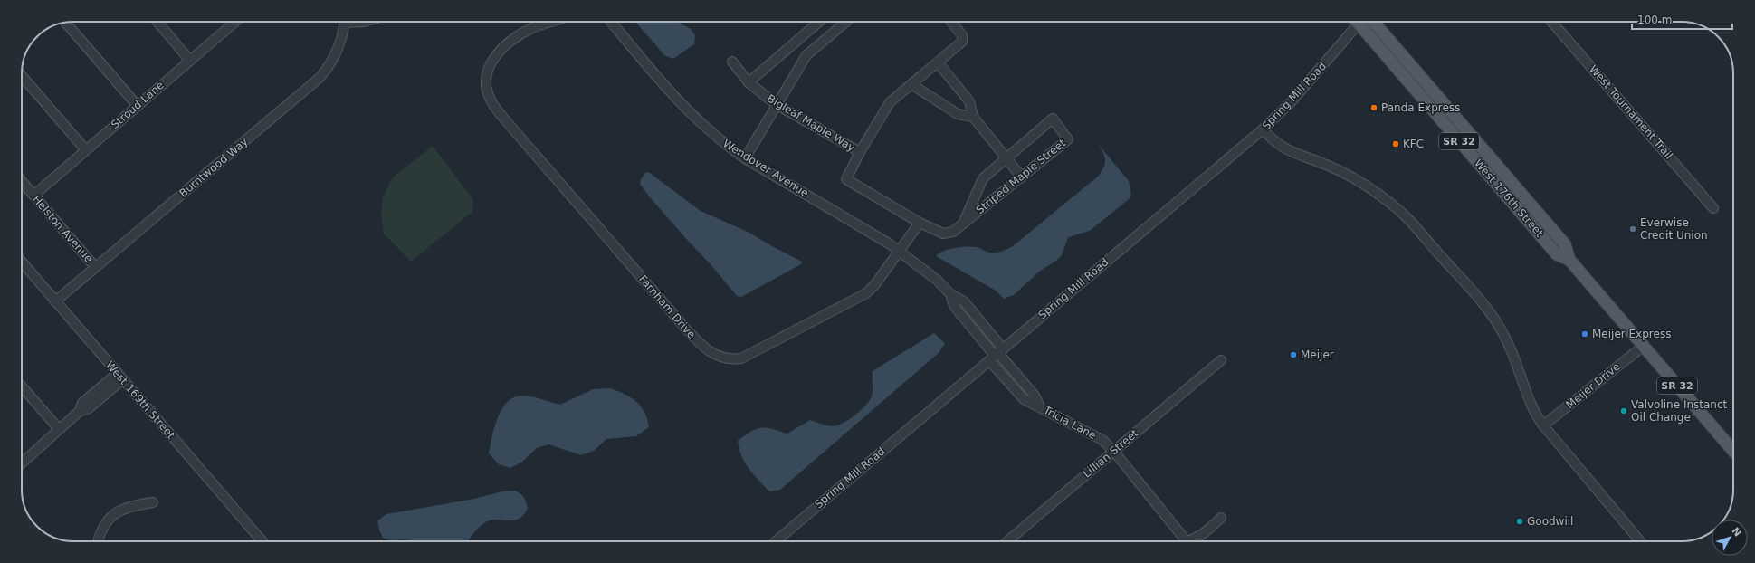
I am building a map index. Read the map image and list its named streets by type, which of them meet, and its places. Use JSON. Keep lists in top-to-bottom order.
{
  "streets": {
    "main road": ["SR 32", "West 176th Street"],
    "street": [
      "Spring Mill Road",
      "Stroud Lane",
      "West Tournament Trail",
      "Bigleaf Maple Way",
      "Burntwood Way",
      "Wendover Avenue",
      "Striped Maple Street",
      "Helston Avenue",
      "Farnham Drive",
      "Meijer Drive",
      "West 169th Street",
      "Tricia Lane",
      "Lillian Street"
    ]
  },
  "crossings": [
    ["Spring Mill Road", "Wendover Avenue"],
    ["Spring Mill Road", "Tricia Lane"],
    ["Stroud Lane", "Helston Avenue"],
    ["SR 32", "West 176th Street"],
    ["SR 32", "Meijer Drive"],
    ["Burntwood Way", "Helston Avenue"],
    ["Burntwood Way", "West 169th Street"],
    ["Wendover Avenue", "Farnham Drive"],
    ["Wendover Avenue", "Tricia Lane"],
    ["West 176th Street", "Meijer Drive"],
    ["Tricia Lane", "Lillian Street"]
  ],
  "places": [
    "Panda Express",
    "KFC",
    "Everwise Credit Union",
    "Meijer Express",
    "Meijer",
    "Valvoline Instanct Oil Change",
    "Goodwill"
  ],
  "scale_bar": "100 m",
  "north": "top right"
}
